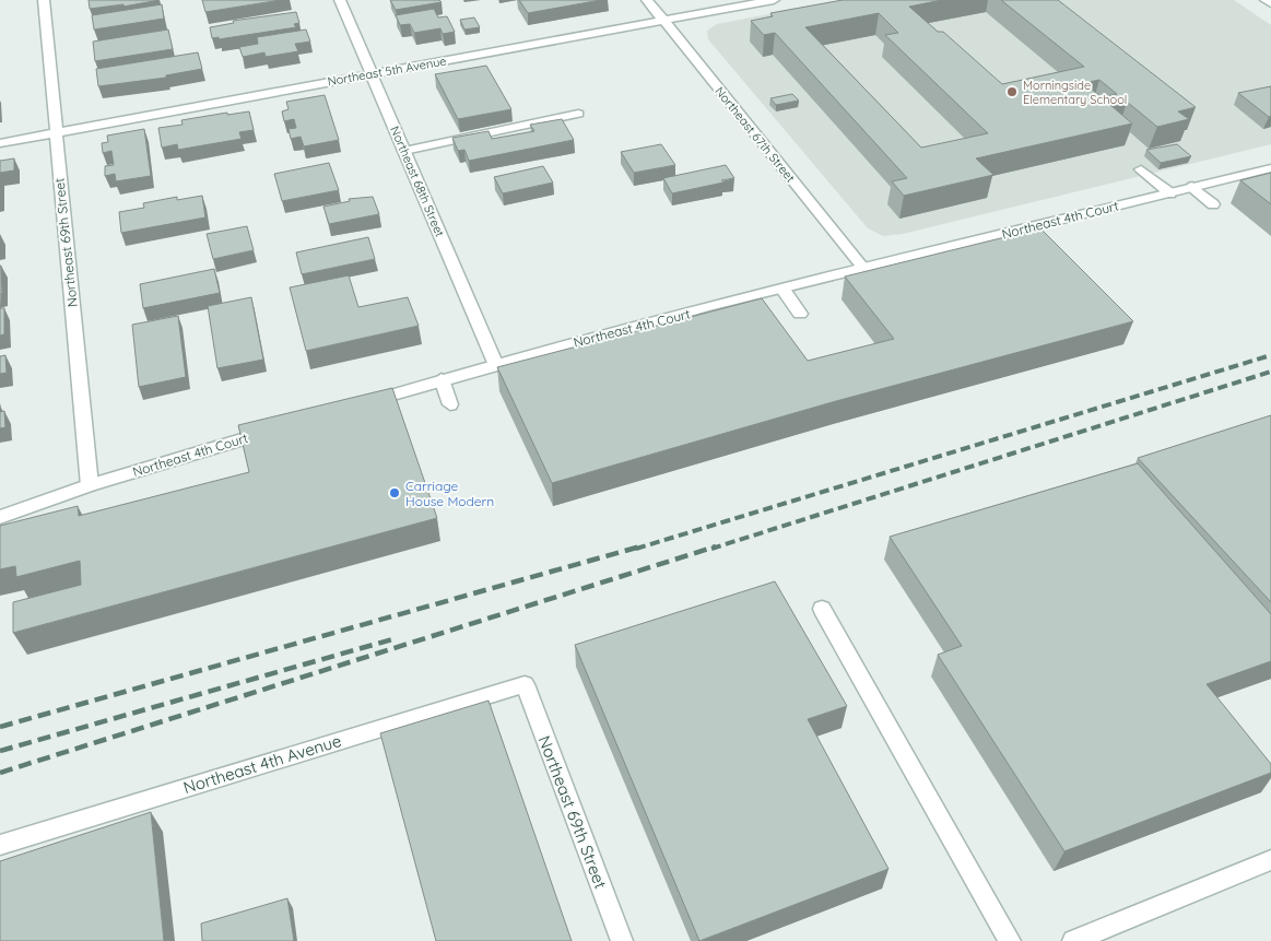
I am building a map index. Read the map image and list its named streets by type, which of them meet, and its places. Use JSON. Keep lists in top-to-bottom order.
{
  "streets": {
    "street": [
      "Northeast 5th Avenue",
      "Northeast 67th Street",
      "Northeast 68th Street",
      "Northeast 4th Court",
      "Northeast 69th Street",
      "Northeast 4th Avenue"
    ]
  },
  "crossings": [
    ["Northeast 5th Avenue", "Northeast 67th Street"],
    ["Northeast 5th Avenue", "Northeast 68th Street"],
    ["Northeast 5th Avenue", "Northeast 69th Street"],
    ["Northeast 67th Street", "Northeast 4th Court"],
    ["Northeast 68th Street", "Northeast 4th Court"],
    ["Northeast 4th Court", "Northeast 69th Street"],
    ["Northeast 69th Street", "Northeast 4th Avenue"]
  ],
  "places": ["Morningside Elementary School", "Carriage House Modern"]
}
